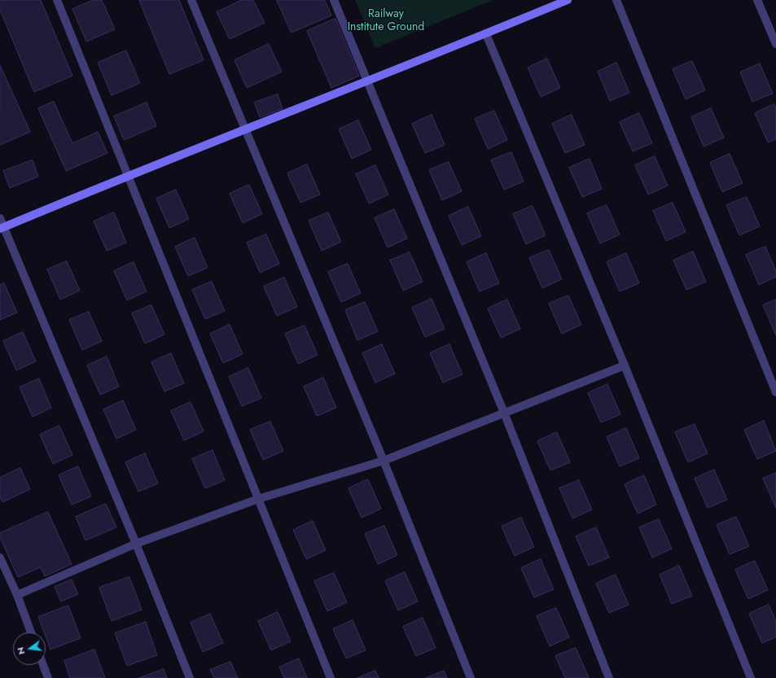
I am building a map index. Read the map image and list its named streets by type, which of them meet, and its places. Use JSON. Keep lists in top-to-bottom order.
{
  "parks": ["Railway Institute Ground"],
  "north": "left"
}
